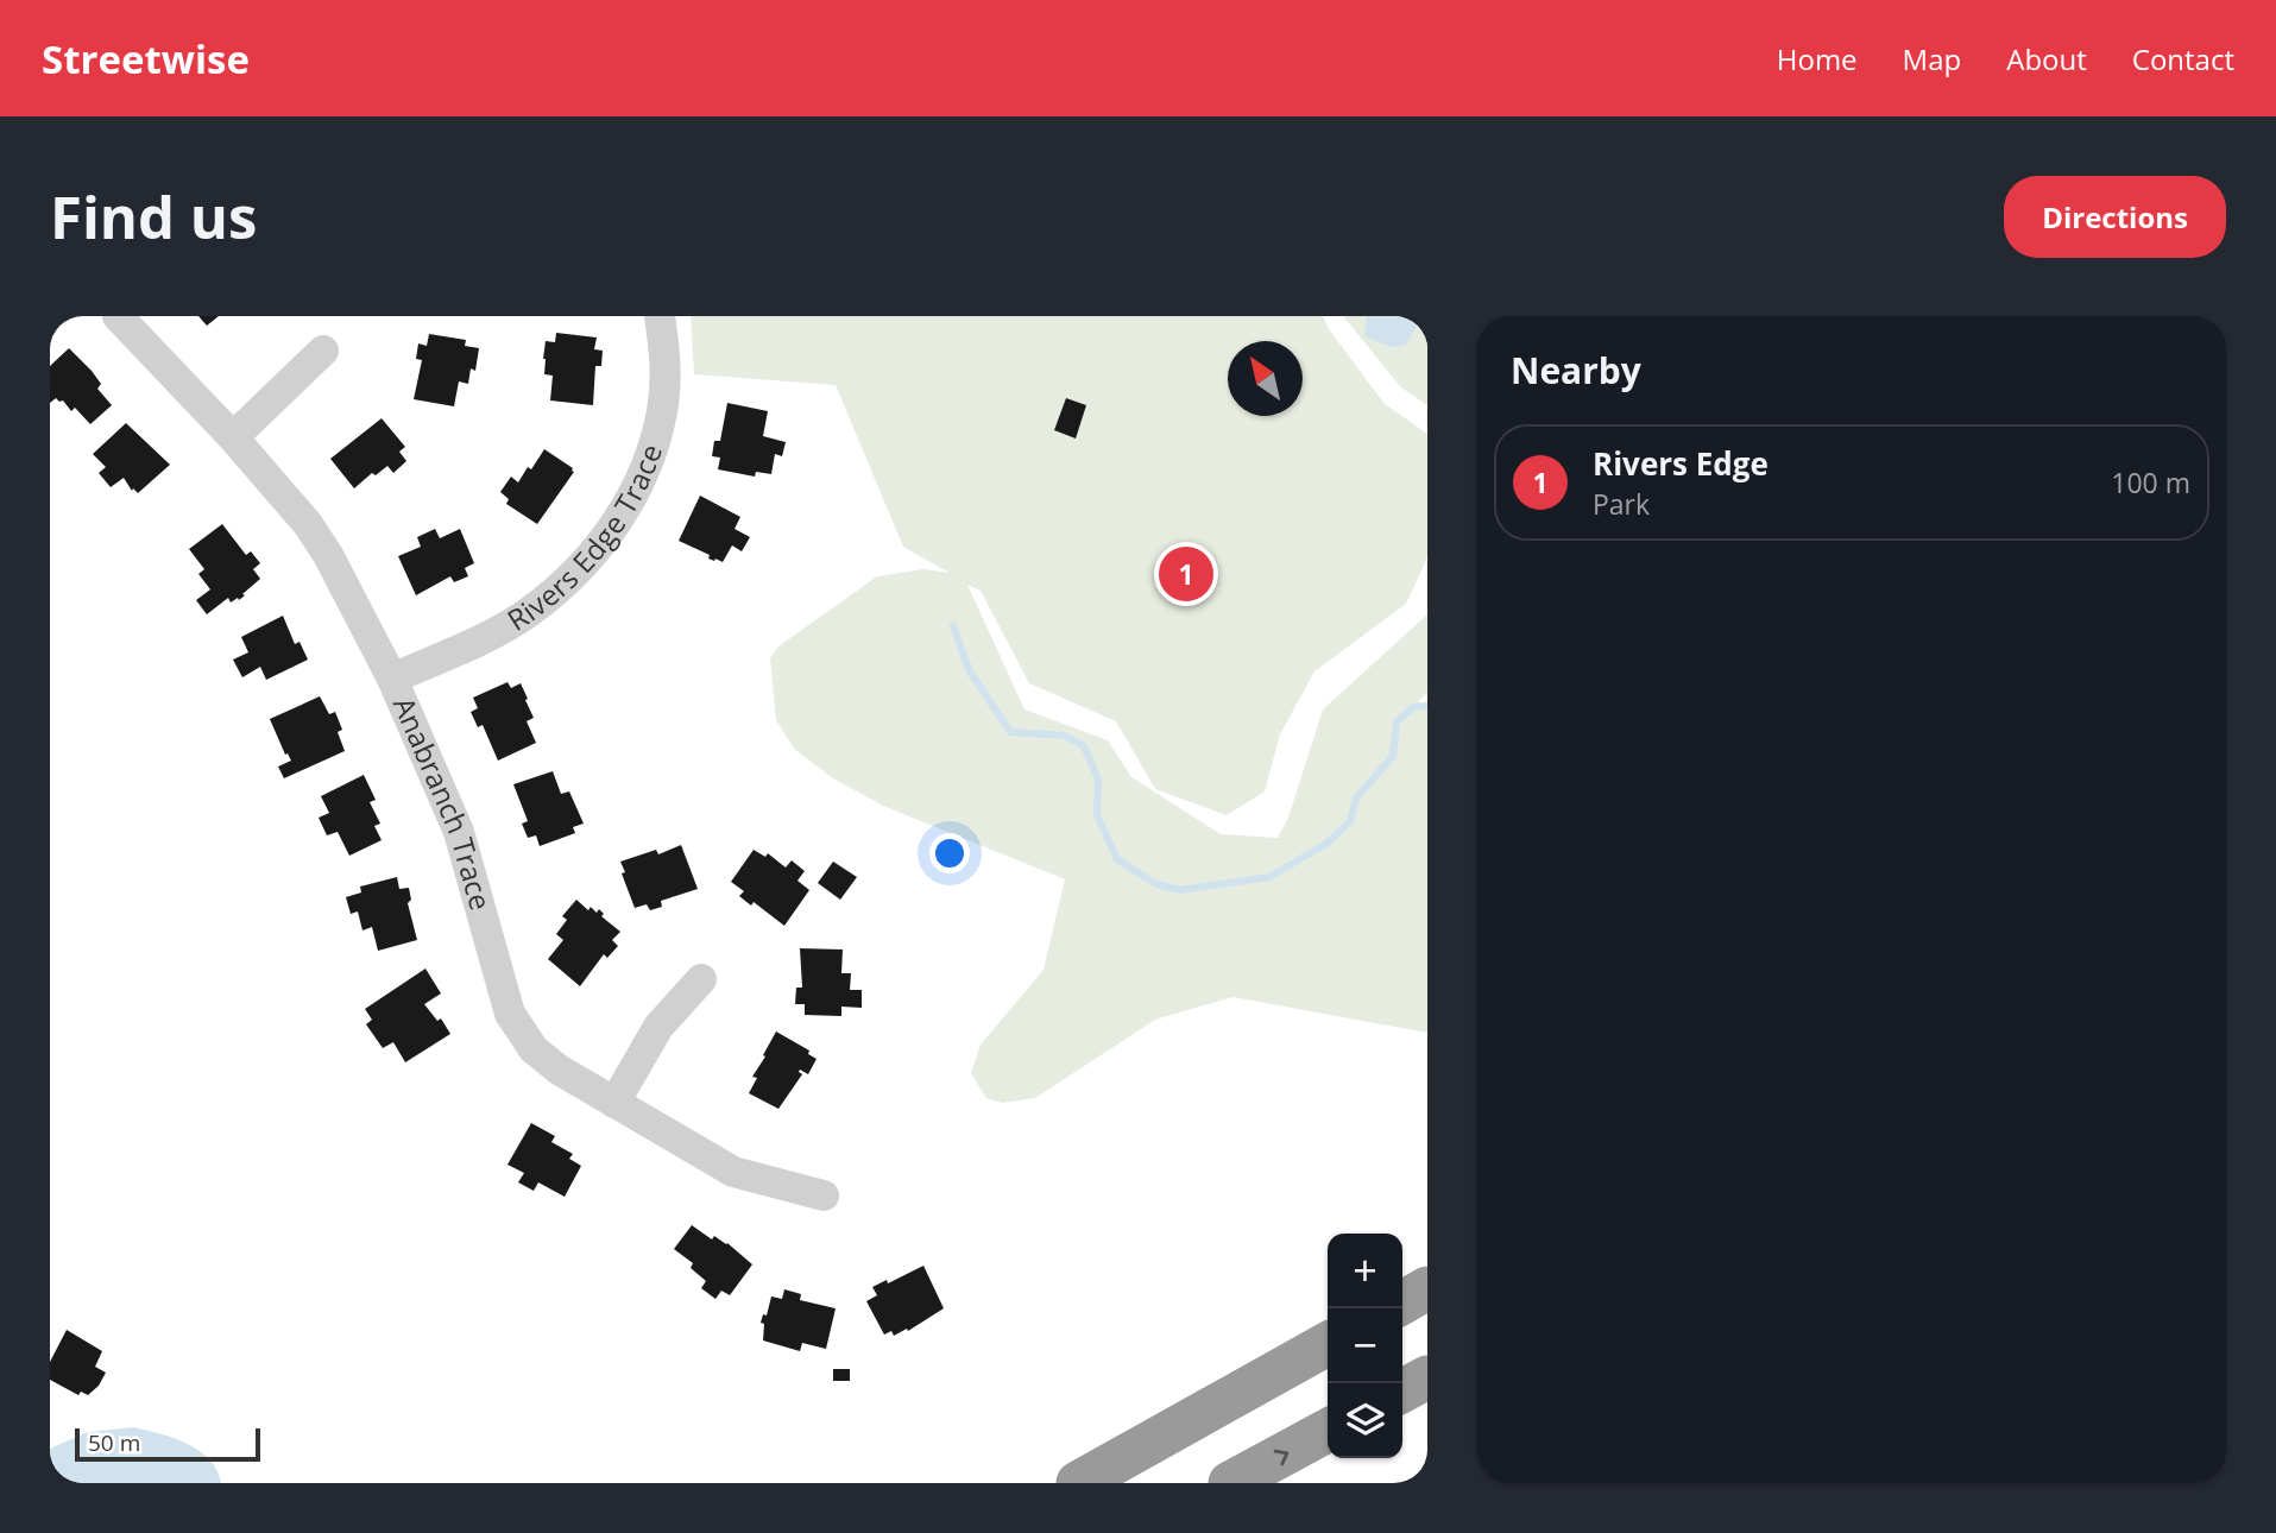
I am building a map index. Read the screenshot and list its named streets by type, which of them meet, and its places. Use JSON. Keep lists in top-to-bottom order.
{
  "streets": {
    "street": ["Rivers Edge Trace", "Anabranch Trace"]
  },
  "crossings": [
    ["Rivers Edge Trace", "Anabranch Trace"]
  ],
  "scale_bar": "50 m",
  "north": "top left",
  "page": {
    "header": "Streetwise",
    "nav": [
      "Home",
      "Map",
      "About",
      "Contact"
    ],
    "buttons": "Directions",
    "title": "Find us",
    "heading": "Nearby",
    "list": [
      {
        "mark": "1",
        "name": "Rivers Edge",
        "note": "Park",
        "value": "100 m"
      }
    ],
    "pins": "1",
    "map_buttons": ["+", "−"],
    "scale": "50 m"
  }
}
